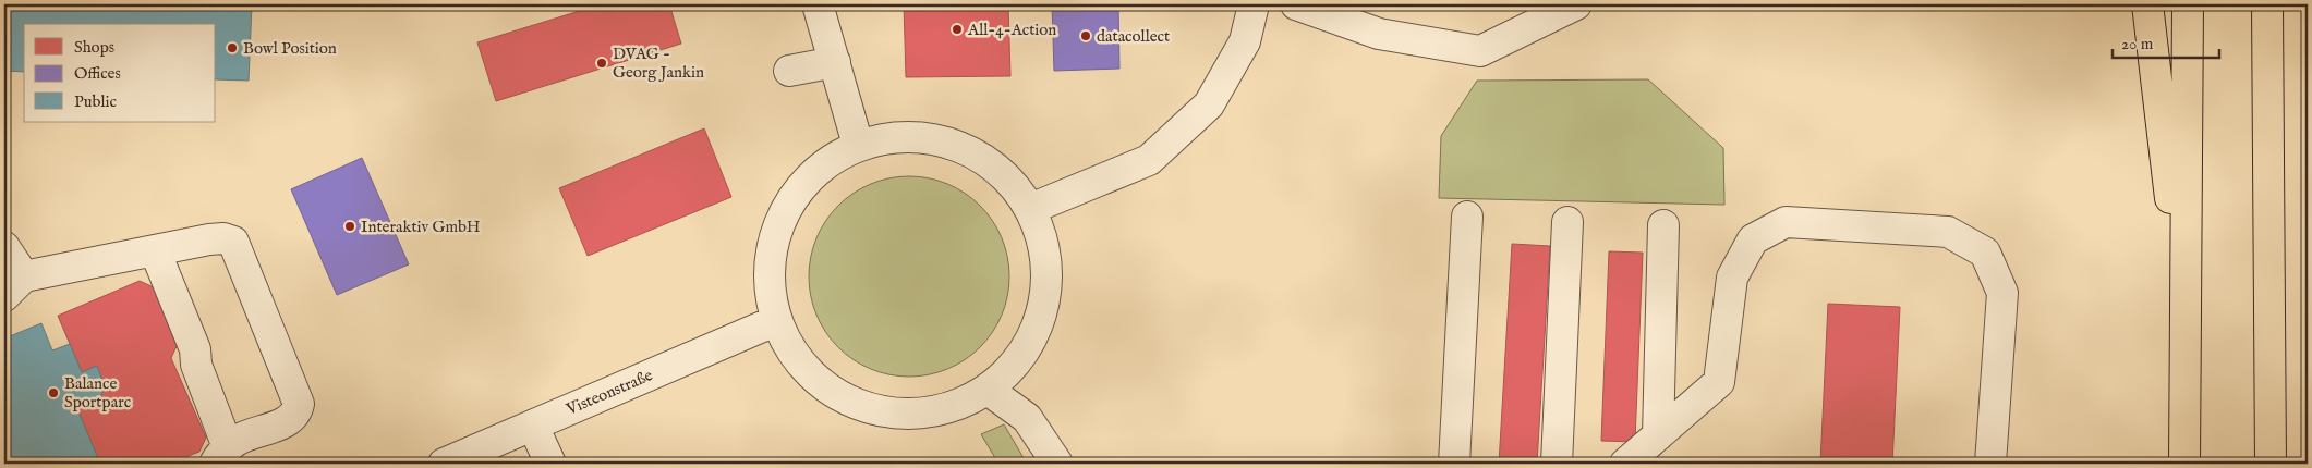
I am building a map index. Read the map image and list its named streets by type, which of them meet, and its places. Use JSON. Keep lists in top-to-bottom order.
{
  "streets": {
    "street": ["Visteonstraße"]
  },
  "places": [
    "All-4-Action",
    "datacollect",
    "Bowl Position",
    "DVAG - Georg Jankin",
    "Interaktiv GmbH",
    "Balance Sportparc"
  ],
  "legend": ["Shops", "Offices", "Public"],
  "scale_bar": "20 m"
}
